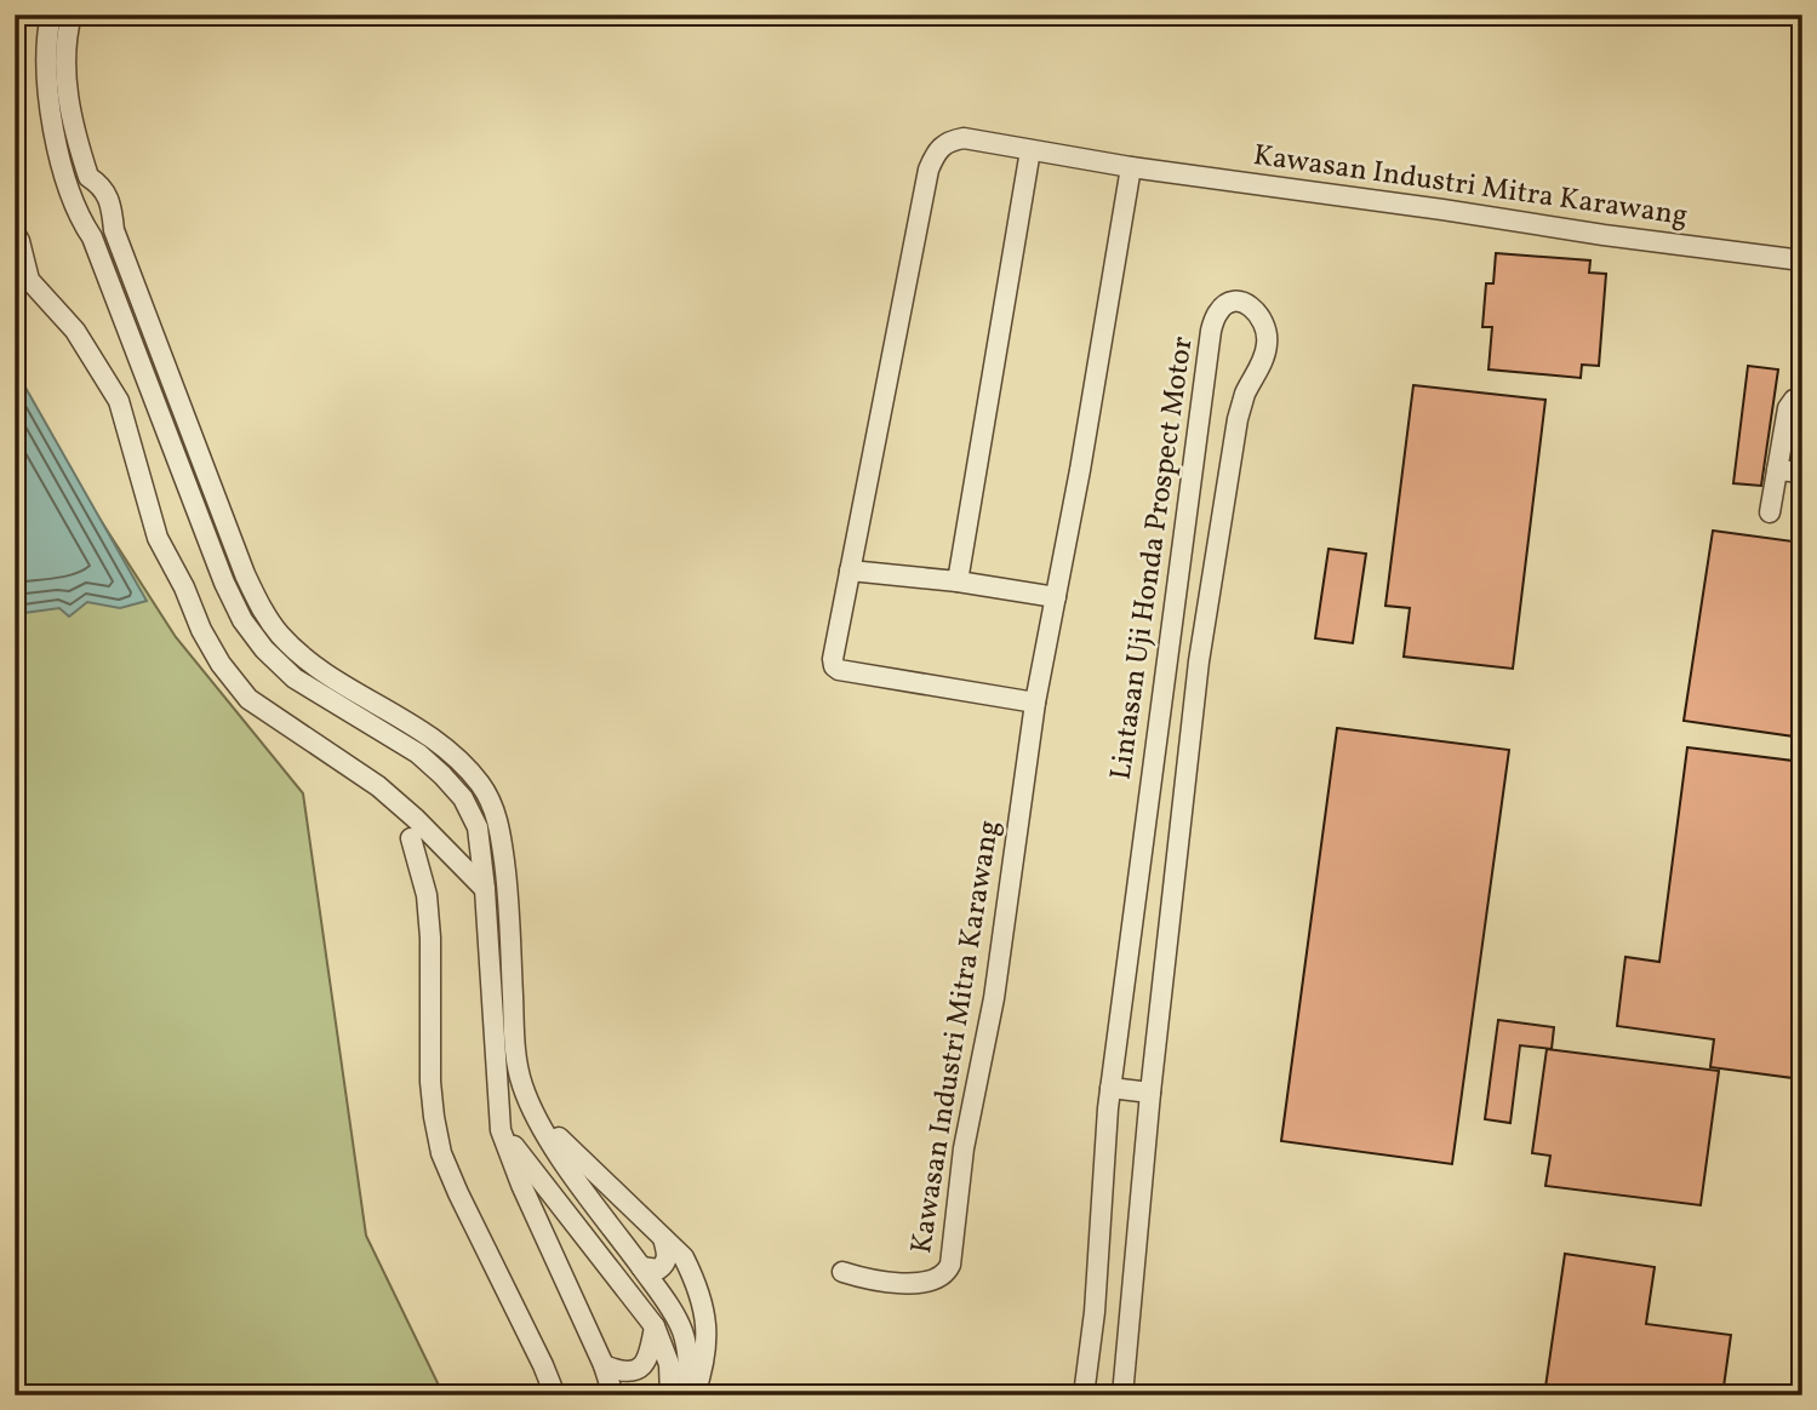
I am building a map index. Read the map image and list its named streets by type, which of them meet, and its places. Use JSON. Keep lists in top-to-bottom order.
{
  "streets": {
    "street": ["Kawasan Industri Mitra Karawang", "Lintasan Uji Honda Prospect Motor"]
  }
}
